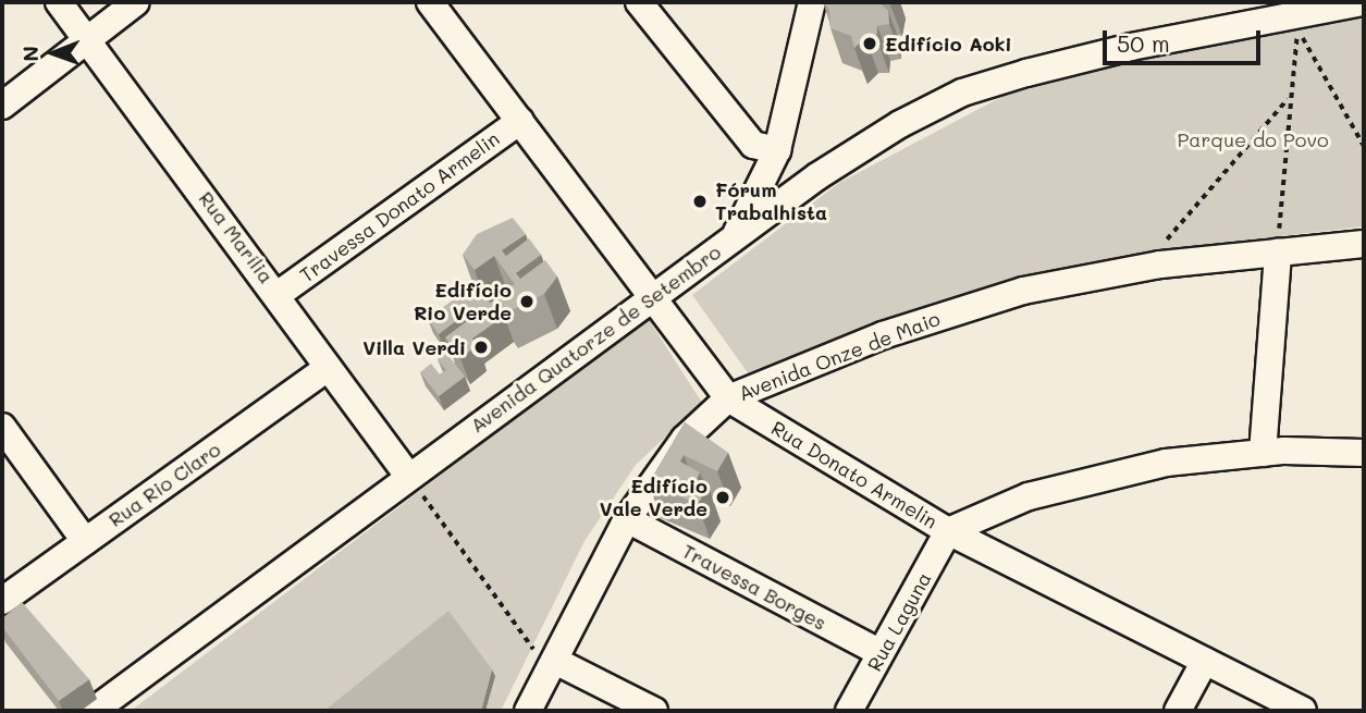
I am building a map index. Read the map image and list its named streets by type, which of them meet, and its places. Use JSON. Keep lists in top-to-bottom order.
{
  "streets": {
    "street": [
      "Travessa Donato Armelin",
      "Rua Marília",
      "Avenida Quatorze de Setembro",
      "Avenida Onze de Maio",
      "Rua Donato Armelin",
      "Rua Rio Claro",
      "Travessa Borges",
      "Rua Laguna"
    ]
  },
  "crossings": [
    ["Travessa Donato Armelin", "Rua Marília"],
    ["Travessa Donato Armelin", "Rua Donato Armelin"],
    ["Rua Marília", "Avenida Quatorze de Setembro"],
    ["Rua Marília", "Rua Rio Claro"],
    ["Avenida Quatorze de Setembro", "Rua Donato Armelin"],
    ["Avenida Onze de Maio", "Rua Donato Armelin"],
    ["Avenida Onze de Maio", "Travessa Borges"],
    ["Rua Donato Armelin", "Rua Laguna"],
    ["Travessa Borges", "Rua Laguna"]
  ],
  "parks": ["Parque do Povo"],
  "places": [
    "Edifício Aoki",
    "Fórum Trabalhista",
    "Edifício Rio Verde",
    "Villa Verdi",
    "Edifício Vale Verde"
  ],
  "scale_bar": "50 m",
  "north": "left"
}
